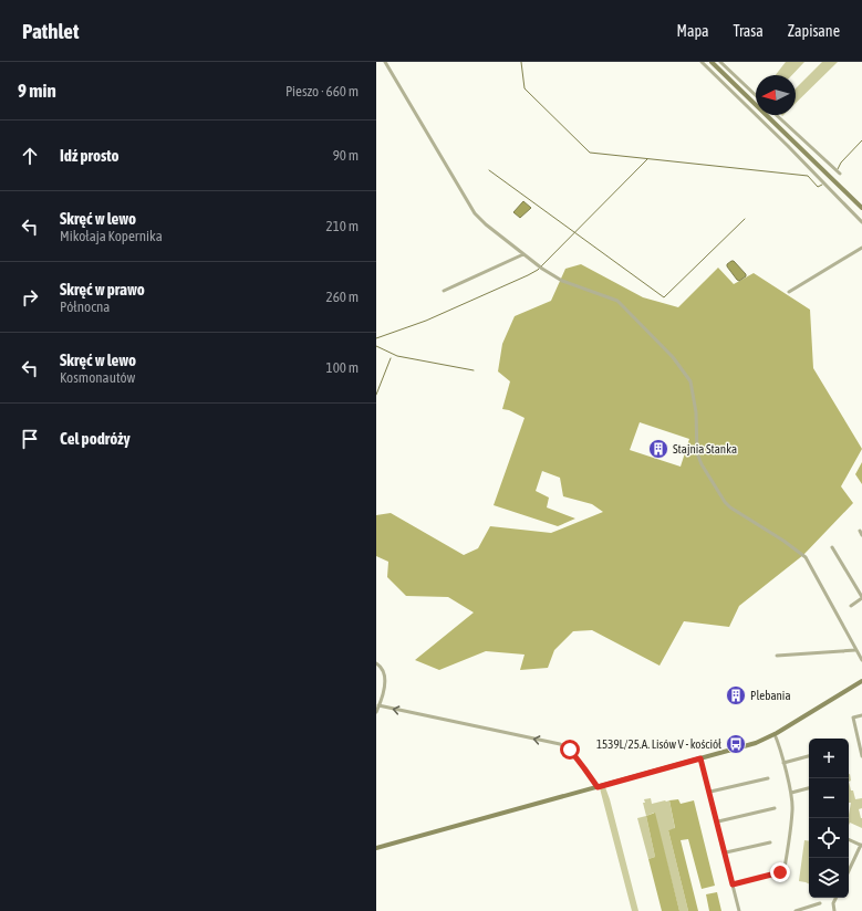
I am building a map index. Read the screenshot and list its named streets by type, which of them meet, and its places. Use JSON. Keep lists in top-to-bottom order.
{
  "places": {
    "building": ["Stajnia Stanka", "Plebania"],
    "bus stop": ["1539L/25.A. Lisów V - kościół"]
  },
  "north": "left",
  "page": {
    "header": "Pathlet",
    "nav": ["Mapa", "Trasa", "Zapisane"],
    "heading": ["9 min", "Pieszo · 660 m"],
    "list": [
      ["Idź prosto", "90 m"],
      ["Skręć w lewo", "Mikołaja Kopernika", "210 m"],
      ["Skręć w prawo", "Północna", "260 m"],
      ["Skręć w lewo", "Kosmonautów", "100 m"],
      "Cel podróży"
    ],
    "map_buttons": ["+", "−"]
  }
}
